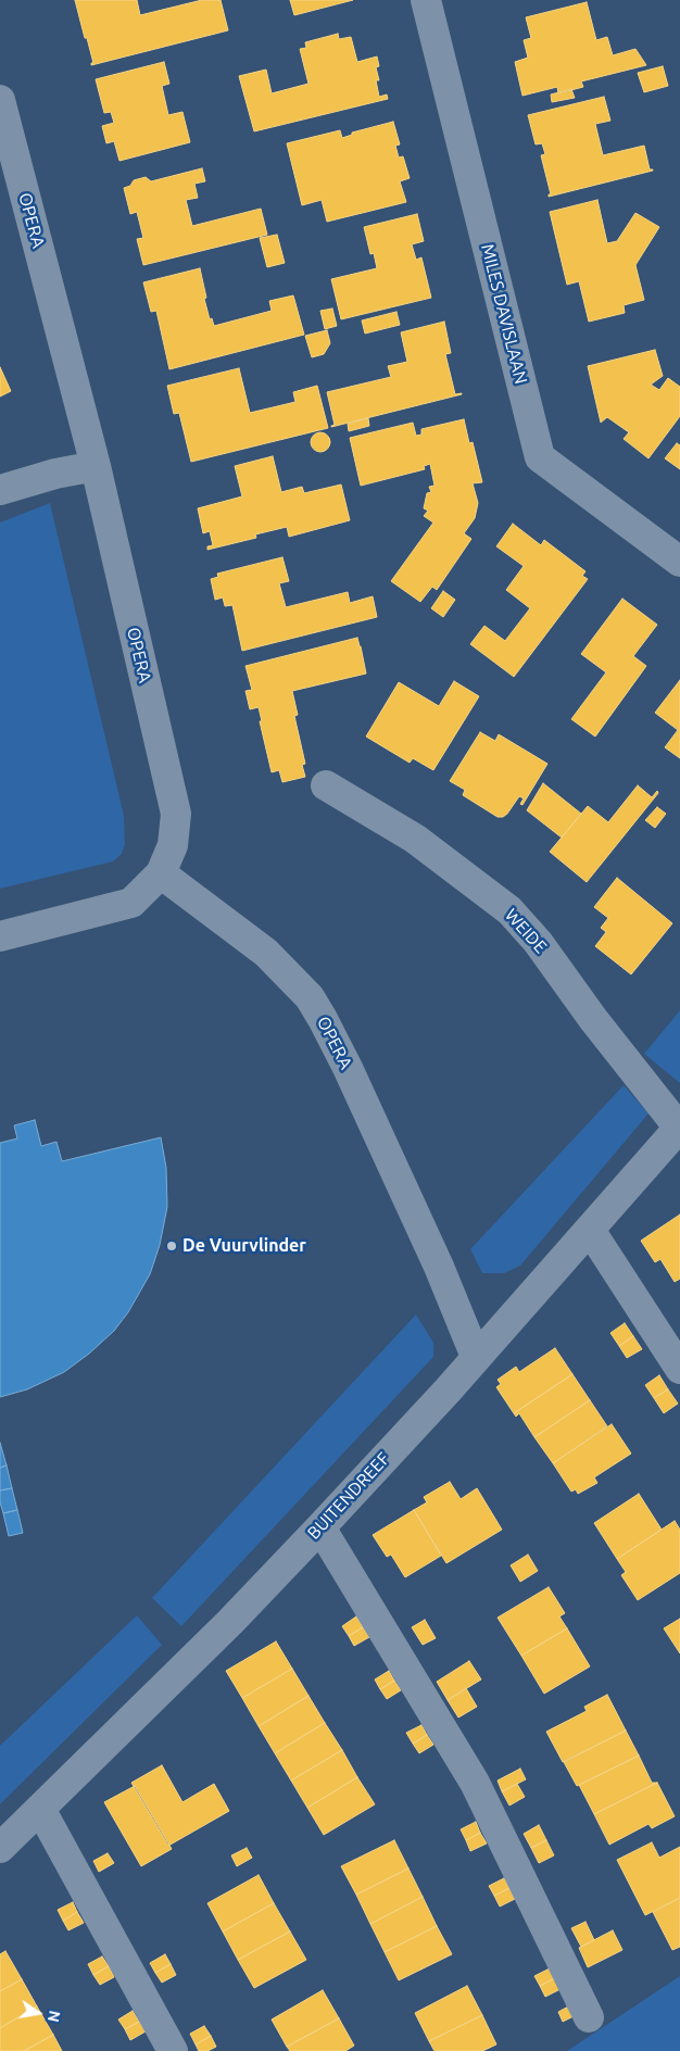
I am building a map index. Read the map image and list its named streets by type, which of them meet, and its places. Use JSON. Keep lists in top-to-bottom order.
{
  "streets": {
    "street": [
      "OPERA",
      "MILES DAVISLAAN",
      "WEIDE",
      "BUITENDREEF"
    ]
  },
  "crossings": [
    ["OPERA", "BUITENDREEF"],
    ["WEIDE", "BUITENDREEF"]
  ],
  "places": ["De Vuurvlinder"],
  "north": "right"
}
